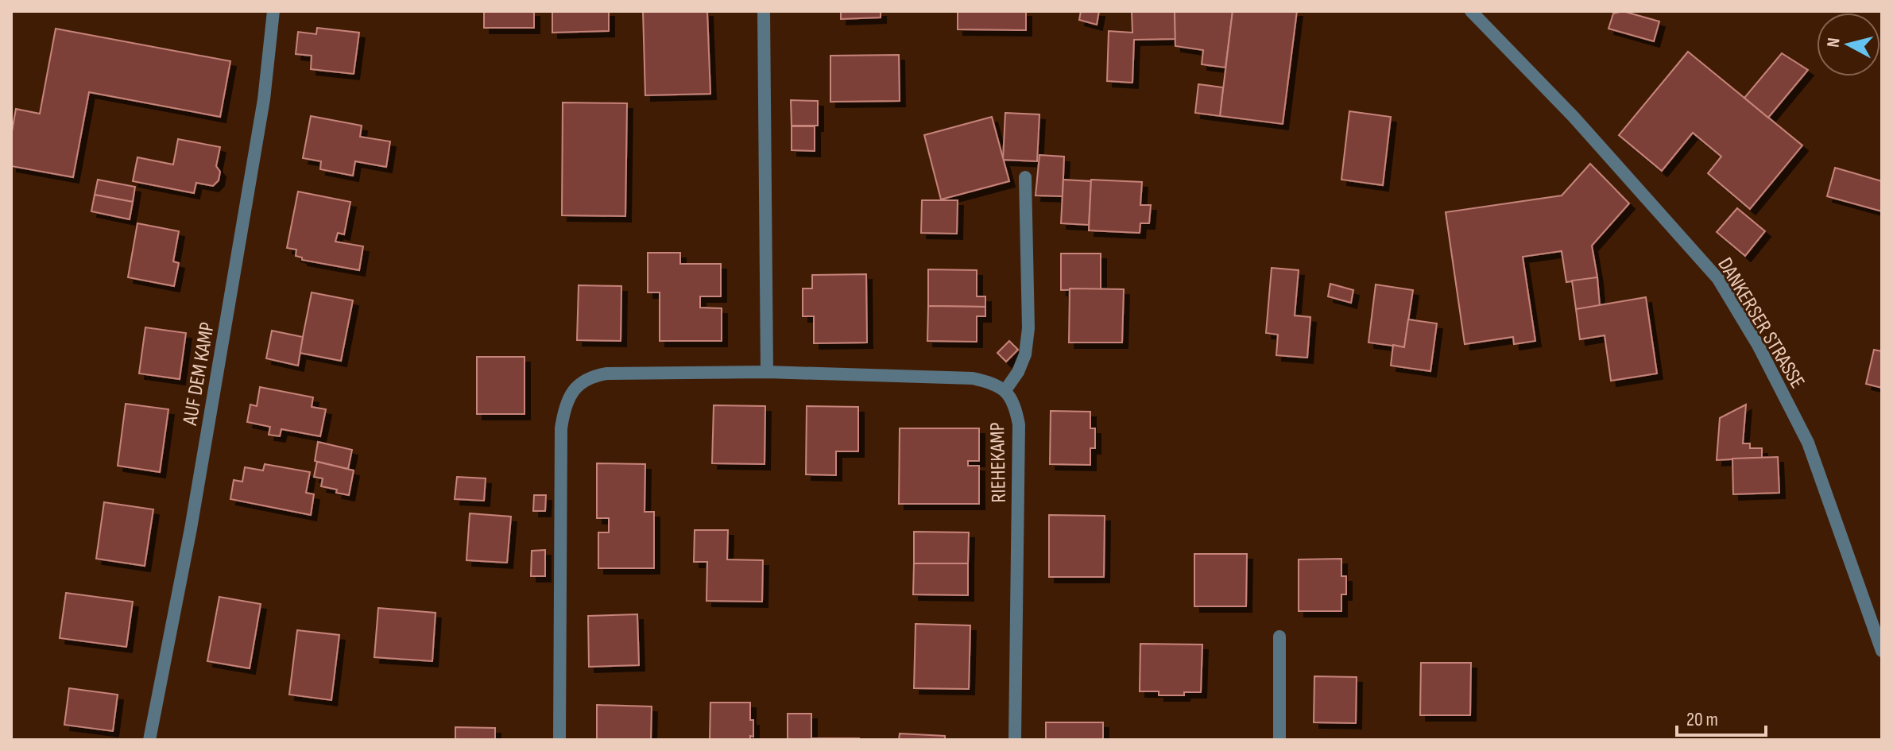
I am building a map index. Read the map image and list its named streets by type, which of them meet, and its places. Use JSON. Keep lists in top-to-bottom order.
{
  "streets": {
    "street": ["DANKERSER STRASSE", "AUF DEM KAMP", "RIEHEKAMP"]
  },
  "scale_bar": "20 m",
  "north": "left"
}
